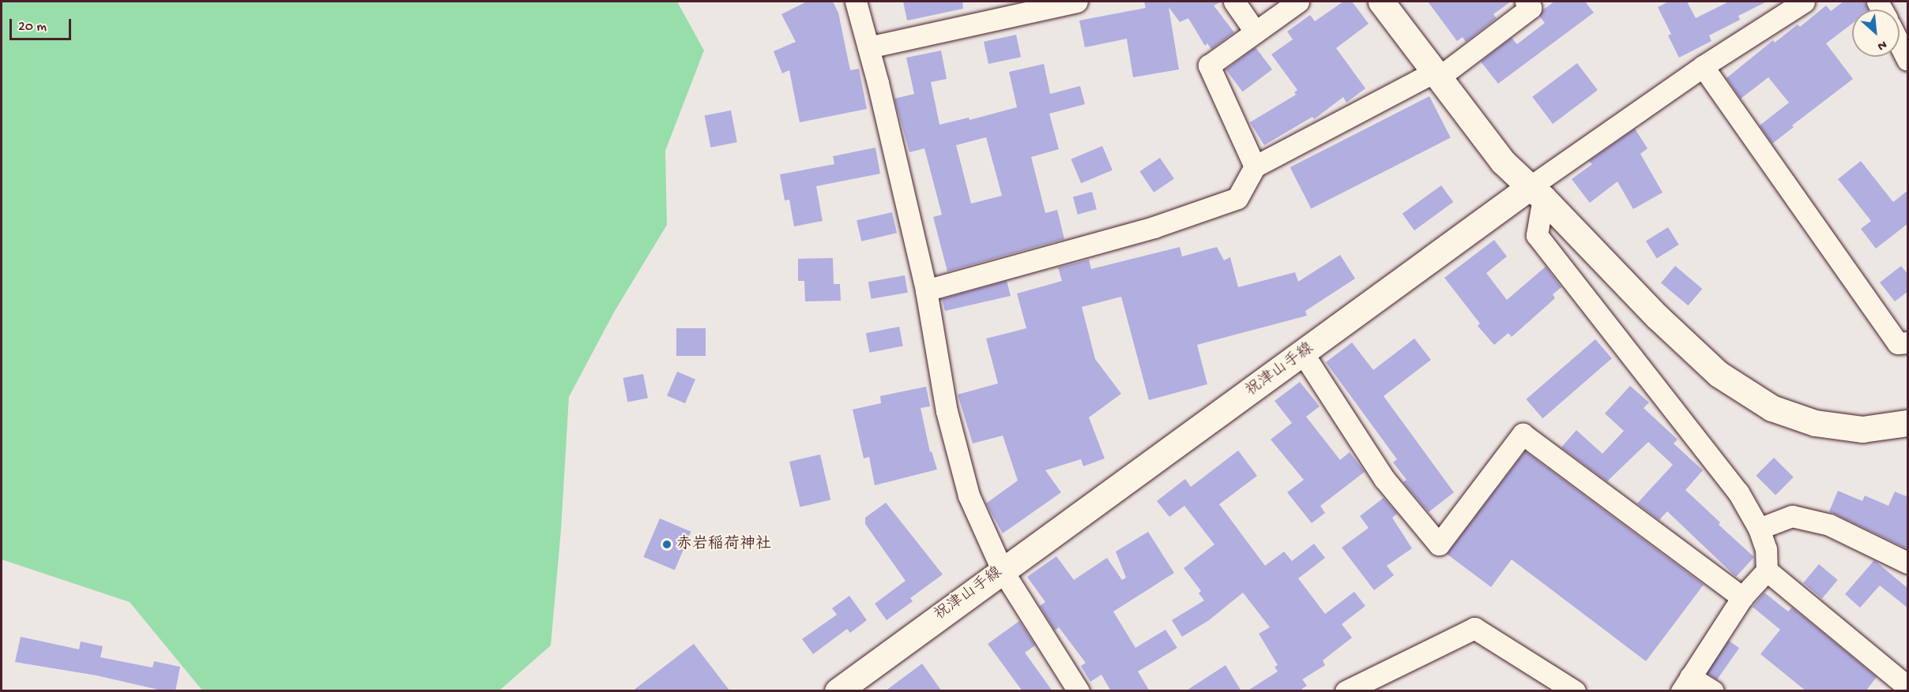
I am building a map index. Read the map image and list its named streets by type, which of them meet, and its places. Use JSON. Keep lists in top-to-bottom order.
{
  "streets": {
    "street": ["祝津山手線"]
  },
  "places": ["赤岩稲荷神社"],
  "scale_bar": "20 m",
  "north": "bottom right"
}
